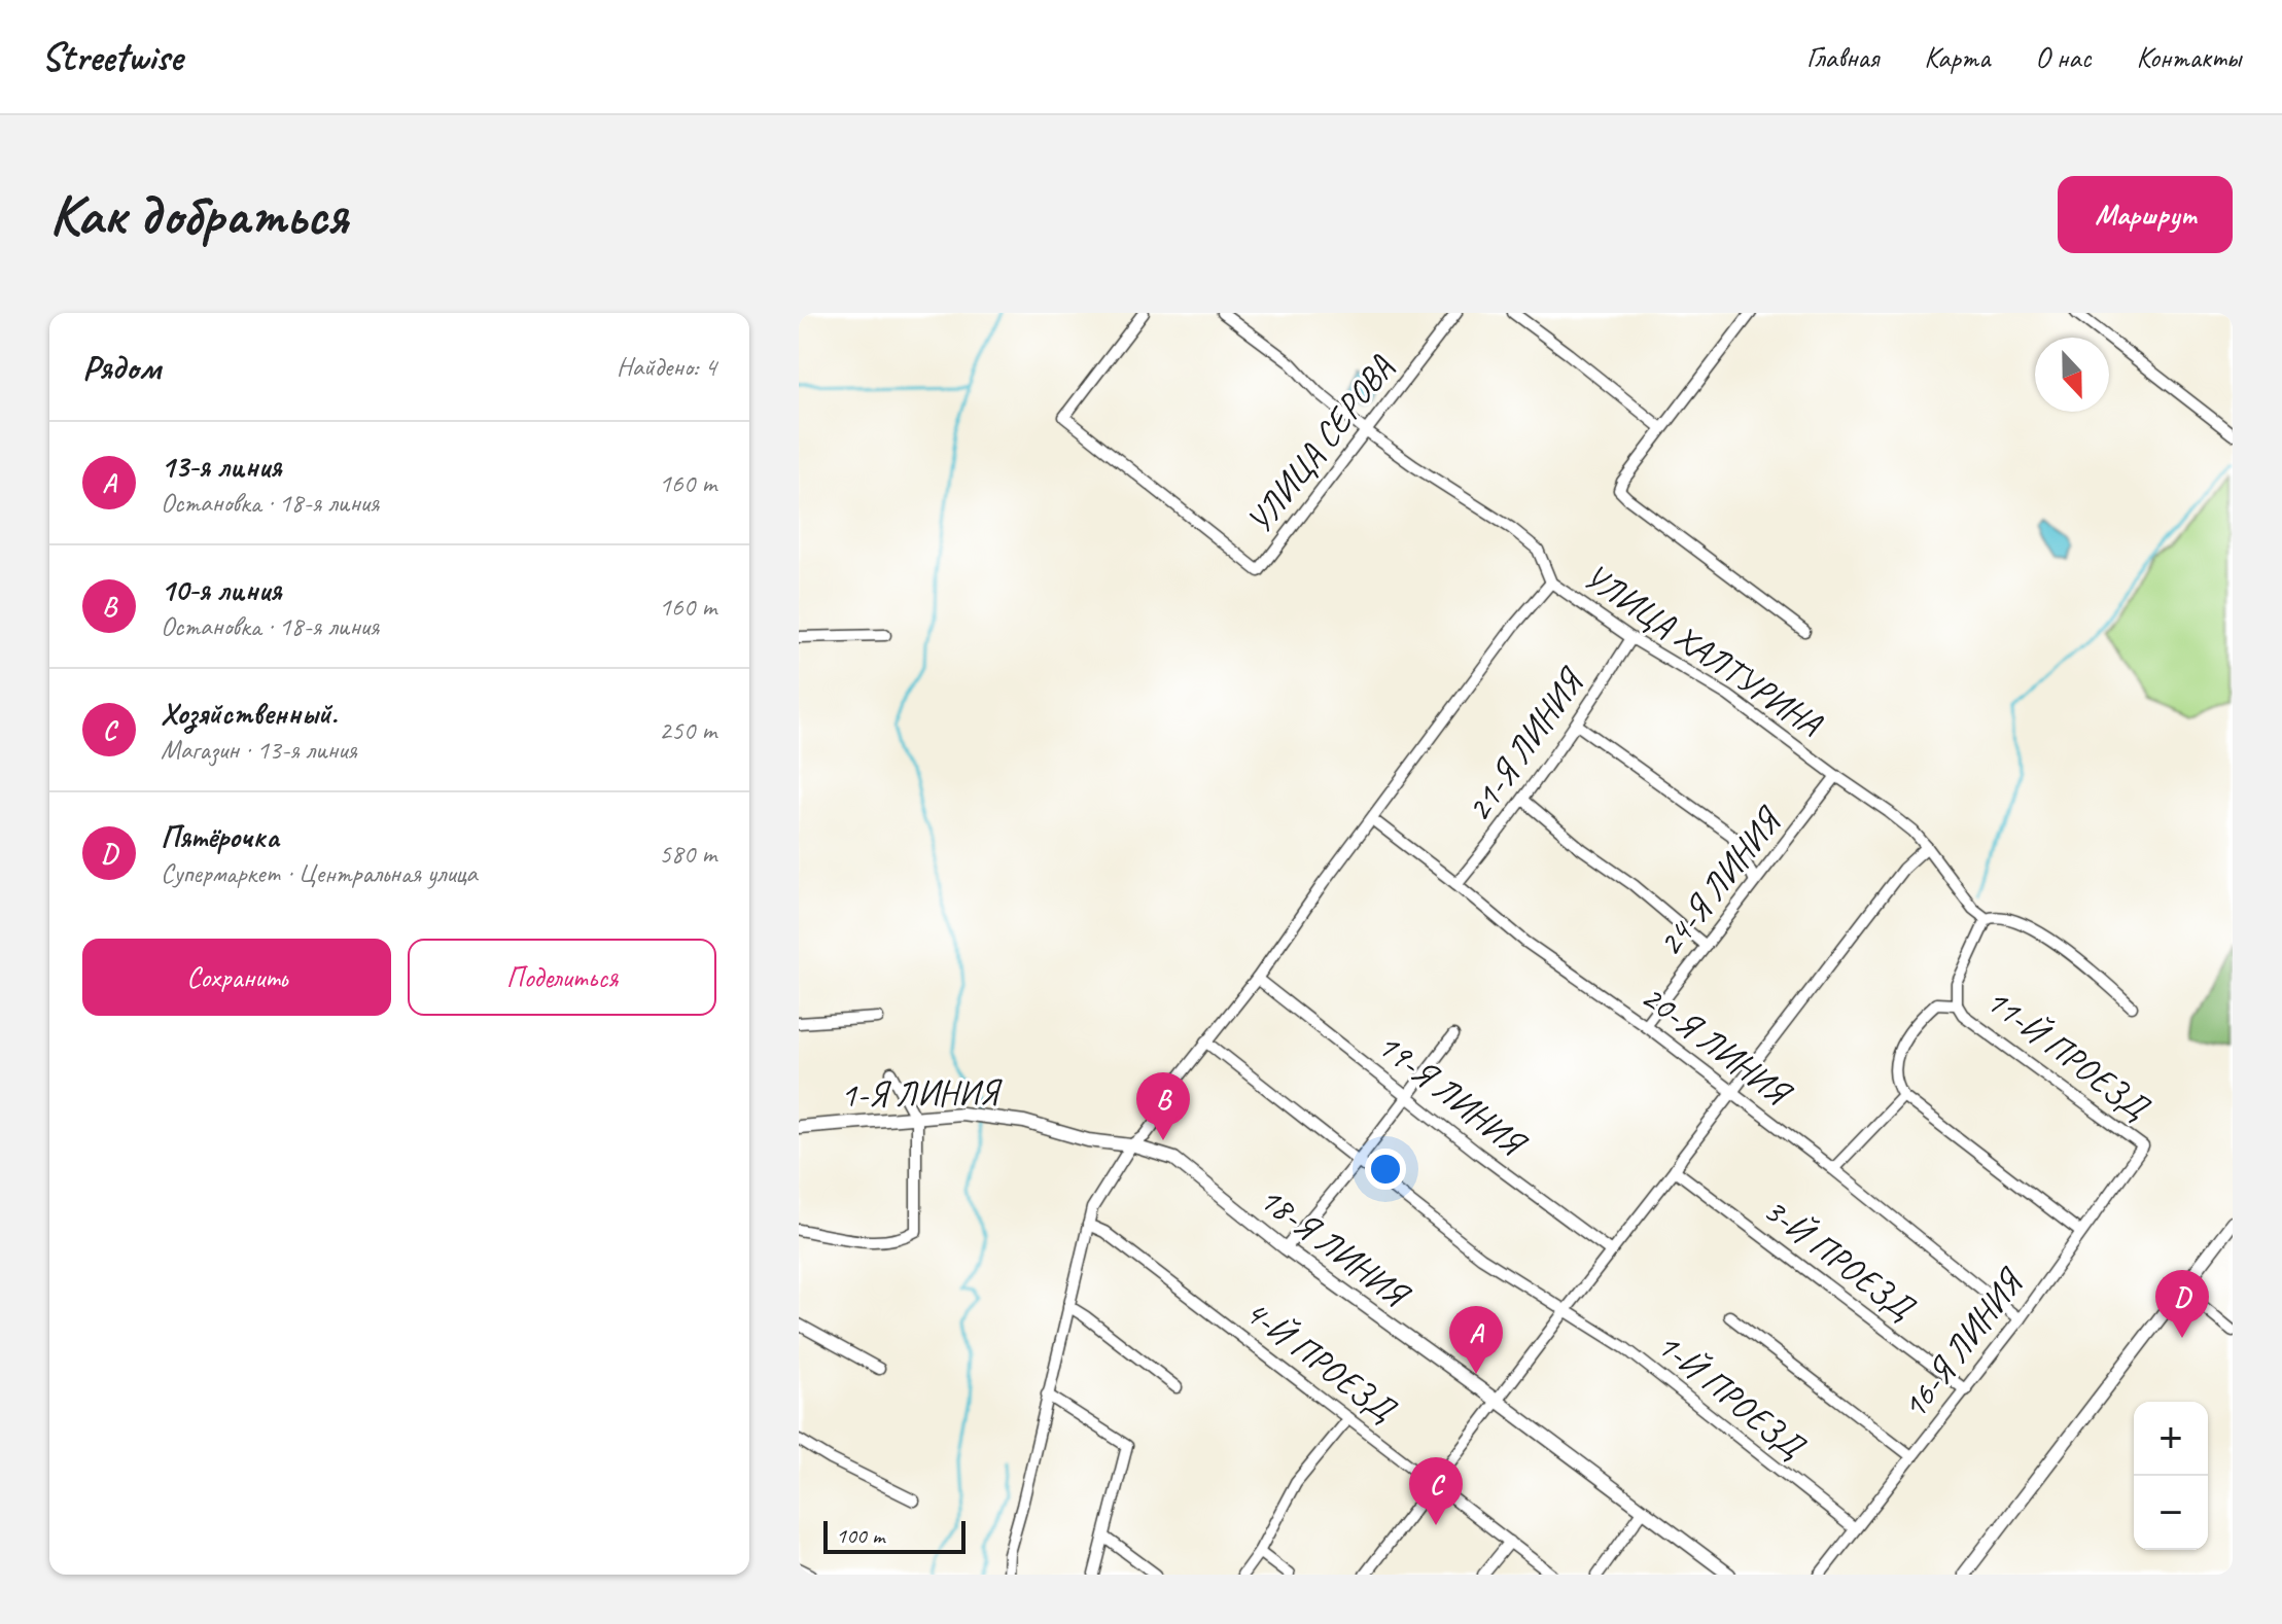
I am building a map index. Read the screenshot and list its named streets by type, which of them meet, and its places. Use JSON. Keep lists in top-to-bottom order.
{
  "streets": {
    "street": [
      "УЛИЦА СЕРОВА",
      "УЛИЦА ХАЛТУРИНА",
      "21-Я ЛИНИЯ",
      "24-Я ЛИНИЯ",
      "20-Я ЛИНИЯ",
      "11-Й ПРОЕЗД",
      "1-Я ЛИНИЯ",
      "19-Я ЛИНИЯ",
      "18-Я ЛИНИЯ",
      "3-Й ПРОЕЗД",
      "16-Я ЛИНИЯ",
      "4-Й ПРОЕЗД",
      "1-Й ПРОЕЗД"
    ]
  },
  "crossings": [
    ["УЛИЦА СЕРОВА", "УЛИЦА ХАЛТУРИНА"],
    ["УЛИЦА ХАЛТУРИНА", "21-Я ЛИНИЯ"],
    ["УЛИЦА ХАЛТУРИНА", "24-Я ЛИНИЯ"],
    ["21-Я ЛИНИЯ", "20-Я ЛИНИЯ"],
    ["24-Я ЛИНИЯ", "20-Я ЛИНИЯ"],
    ["20-Я ЛИНИЯ", "16-Я ЛИНИЯ"],
    ["11-Й ПРОЕЗД", "16-Я ЛИНИЯ"],
    ["1-Я ЛИНИЯ", "18-Я ЛИНИЯ"],
    ["3-Й ПРОЕЗД", "16-Я ЛИНИЯ"],
    ["16-Я ЛИНИЯ", "1-Й ПРОЕЗД"]
  ],
  "scale_bar": "100 m",
  "north": "bottom",
  "page": {
    "header": "Streetwise",
    "nav": [
      "Главная",
      "Карта",
      "О нас",
      "Контакты"
    ],
    "buttons": [
      "Маршрут",
      ["Сохранить", "Поделиться"]
    ],
    "title": "Как добраться",
    "heading": ["Рядом", "Найдено: 4"],
    "list": [
      {
        "mark": "A",
        "name": "13-я линия",
        "note": "Остановка · 18-я линия",
        "value": "160 m"
      },
      {
        "mark": "B",
        "name": "10-я линия",
        "note": "Остановка · 18-я линия",
        "value": "160 m"
      },
      {
        "mark": "C",
        "name": "Хозяйственный.",
        "note": "Магазин · 13-я линия",
        "value": "250 m"
      },
      {
        "mark": "D",
        "name": "Пятёрочка",
        "note": "Супермаркет · Центральная улица",
        "value": "580 m"
      }
    ],
    "pins": [
      "B",
      "D",
      "A",
      "C"
    ],
    "map_buttons": ["+", "−"],
    "scale": "100 m"
  }
}
